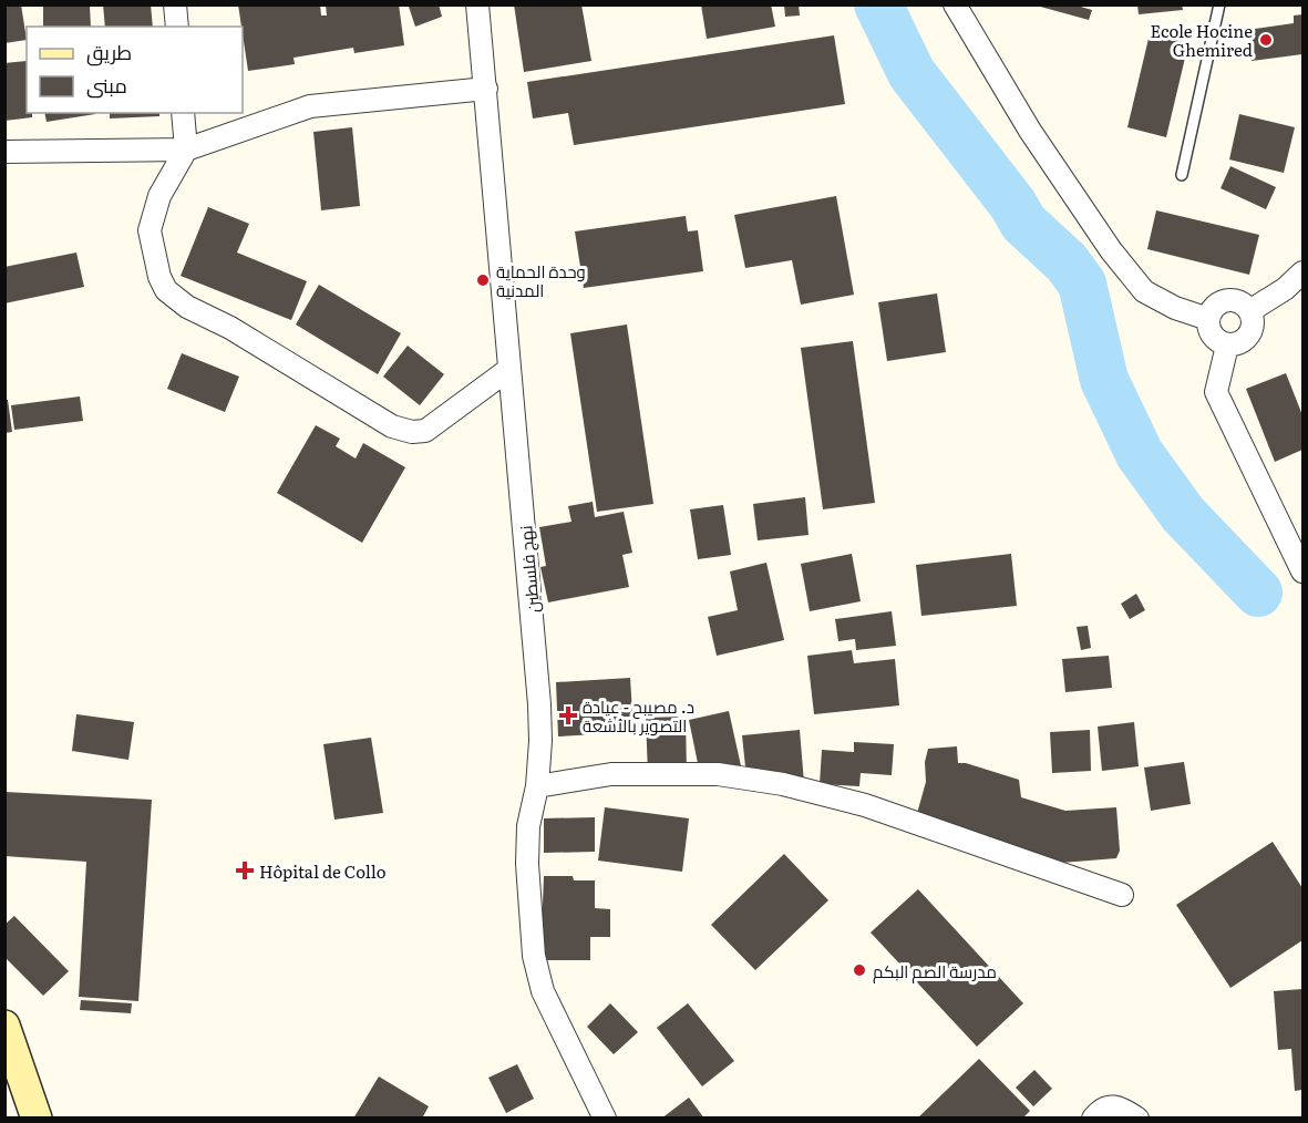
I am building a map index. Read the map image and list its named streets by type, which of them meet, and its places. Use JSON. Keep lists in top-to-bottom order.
{
  "streets": {
    "street": ["نهج فلسطين"]
  },
  "places": {
    "other": ["Ecole Hocine Ghemired", "وحدة الحماية المدنية", "مدرسة الصم البكم"],
    "health": ["د. مصيبح - عيادة التصوير بالأشعة", "Hôpital de Collo"]
  },
  "legend": ["طريق", "مبنى"]
}
